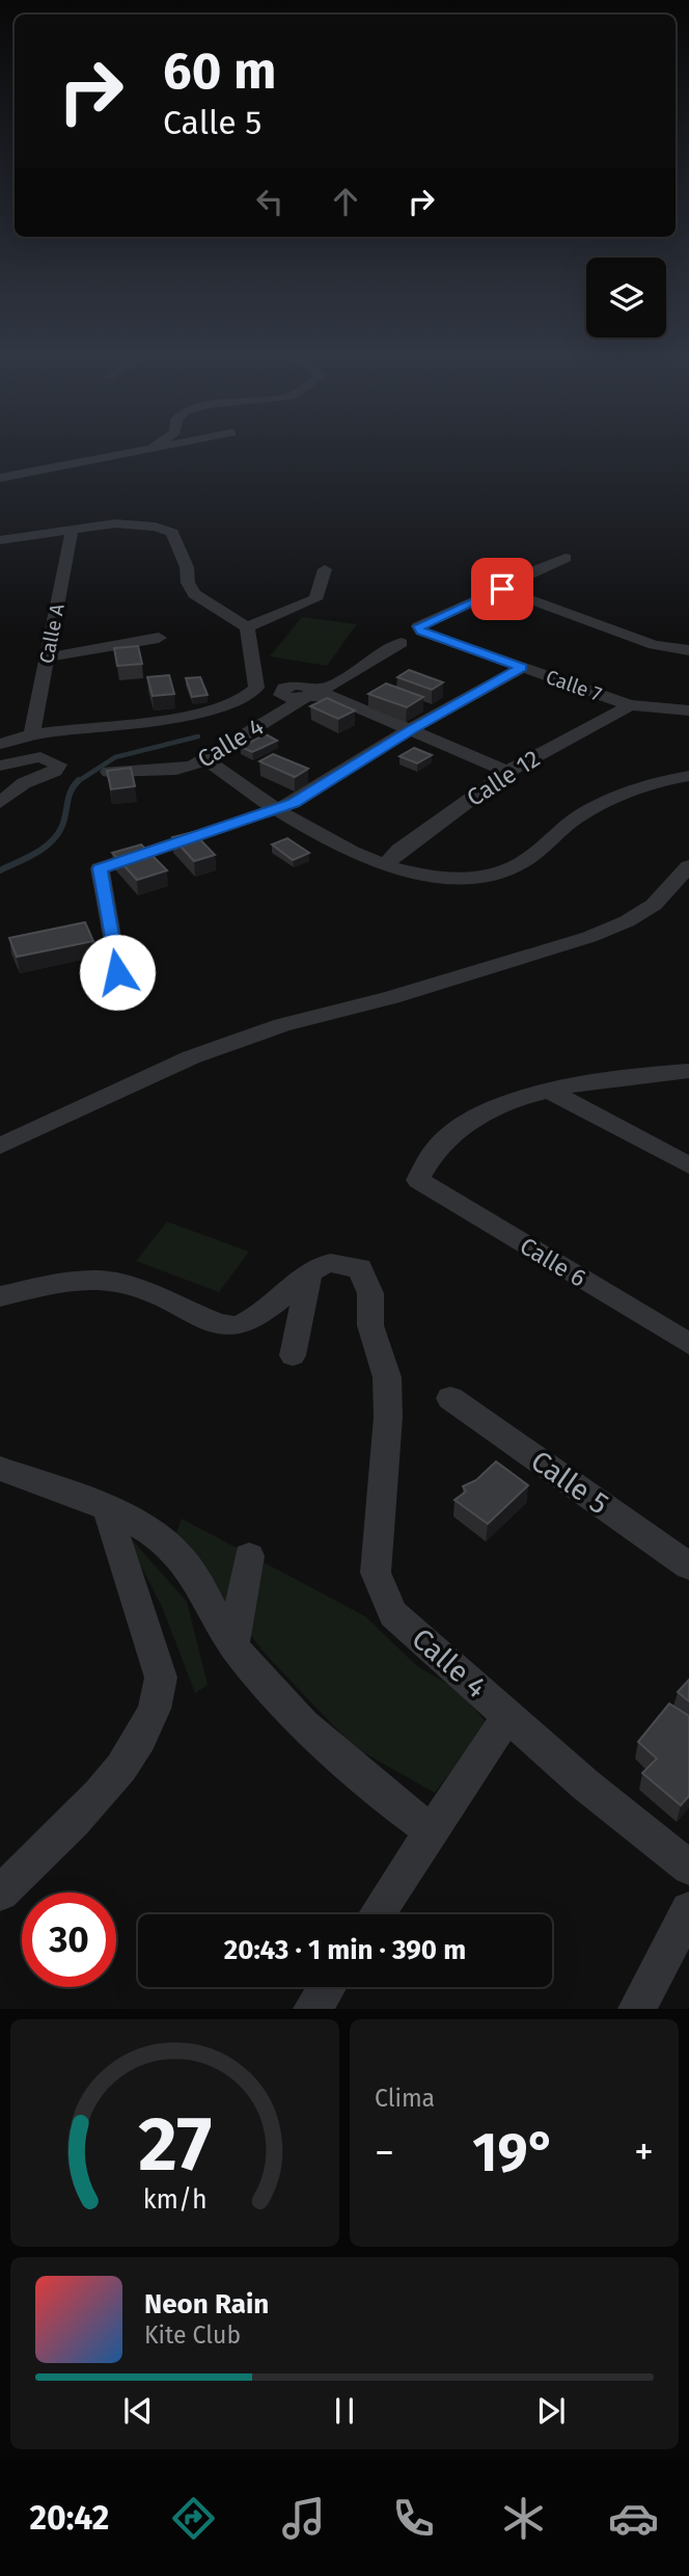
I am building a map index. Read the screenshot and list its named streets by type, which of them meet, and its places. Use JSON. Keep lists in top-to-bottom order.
{
  "streets": {
    "street": [
      "Calle A",
      "Calle 7",
      "Calle 4",
      "Calle 12",
      "Calle 6",
      "Calle 5"
    ]
  },
  "crossings": [
    ["Calle 7", "Calle 12"]
  ],
  "page": {
    "turn": ["60 m", "Calle 5"],
    "limit": "30",
    "trip": "20:43 · 1 min · 390 m",
    "tile": "Clima",
    "heat": ["−", "19°", "+"],
    "song": ["Neon Rain", "Kite Club"],
    "tabs": "20:42",
    "gauge": ["27", "km/h"]
  }
}
